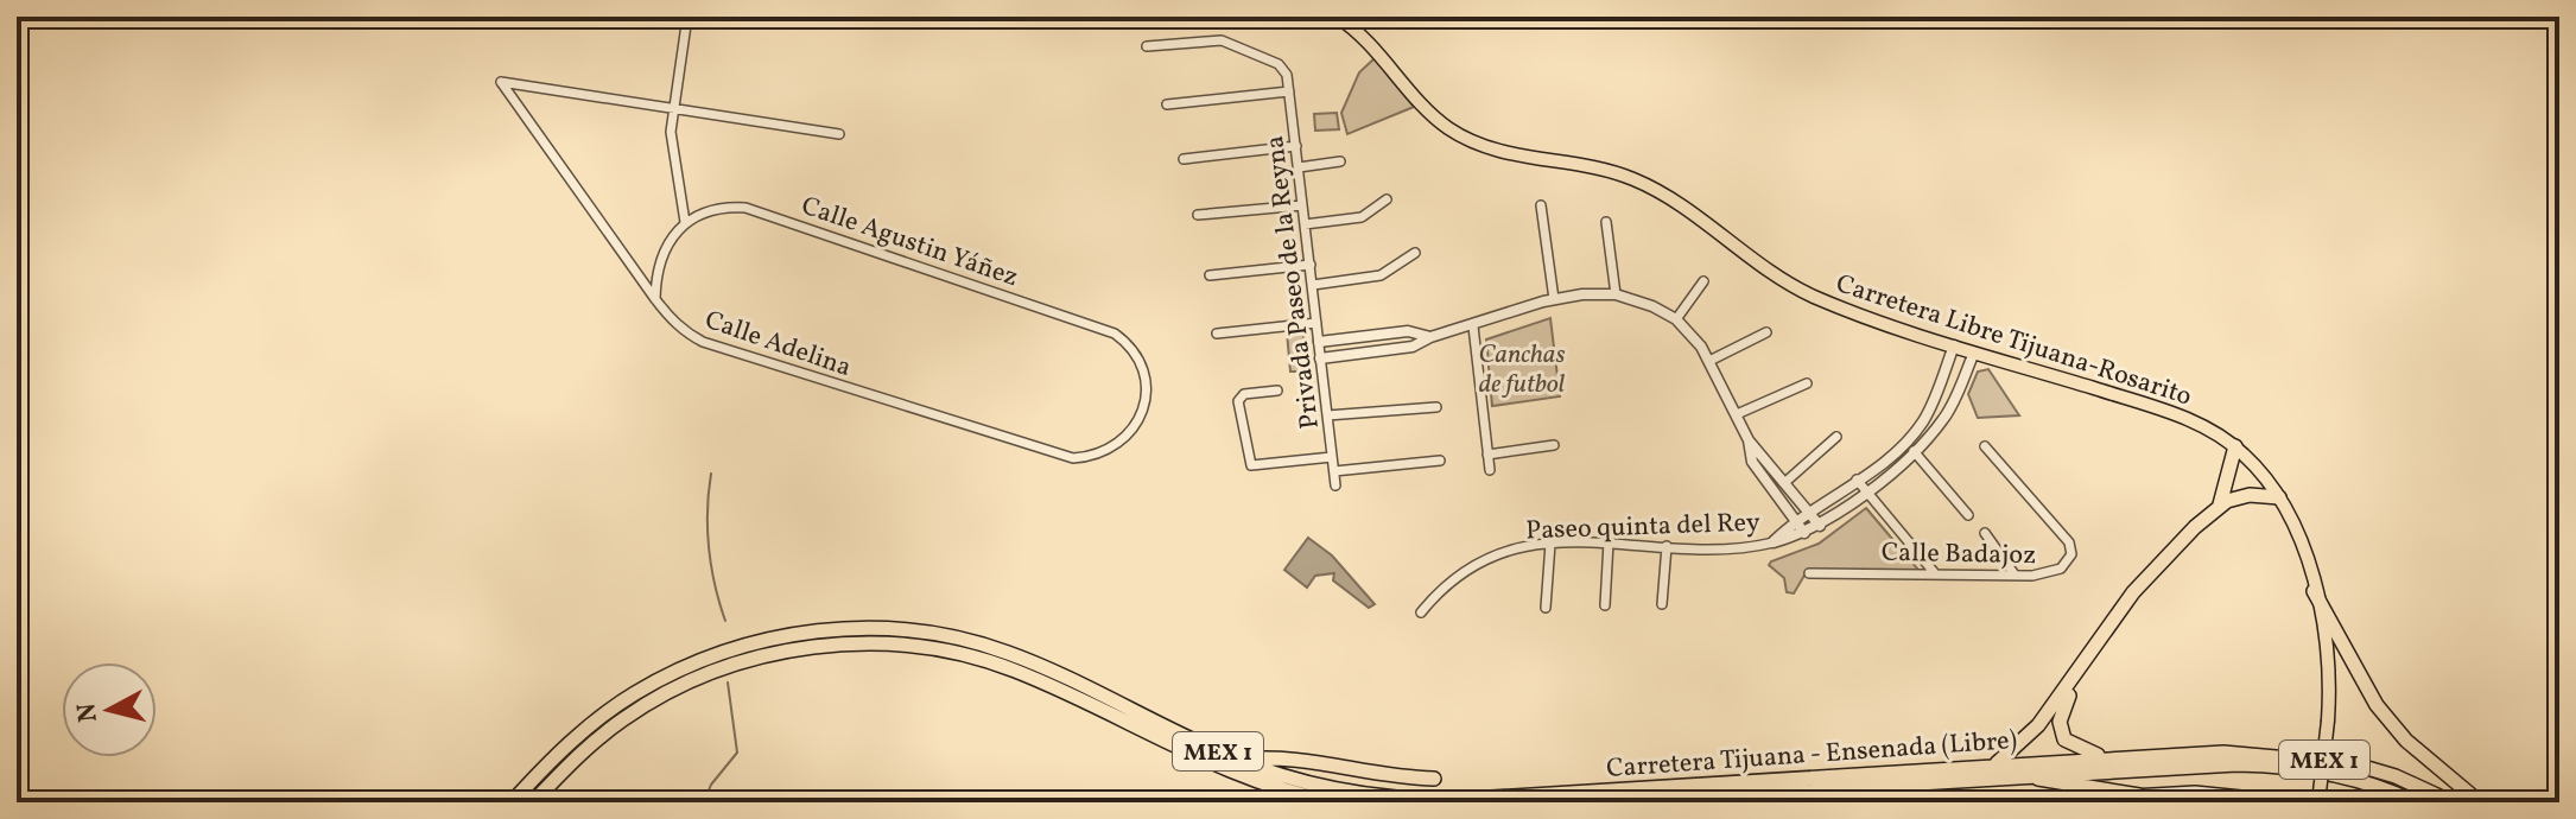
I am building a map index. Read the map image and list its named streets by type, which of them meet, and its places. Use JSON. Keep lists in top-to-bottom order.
{
  "streets": {
    "highway": ["MEX 1", "Carretera Tijuana - Ensenada (Libre)"],
    "main road": ["Carretera Libre Tijuana-Rosarito"],
    "street": [
      "Calle Agustin Yáñez",
      "Privada Paseo de la Reyna",
      "Calle Adelina",
      "Paseo quinta del Rey",
      "Calle Badajoz"
    ]
  },
  "crossings": [
    ["Calle Agustin Yáñez", "Calle Adelina"]
  ],
  "parks": ["Canchas de futbol"],
  "north": "left"
}
